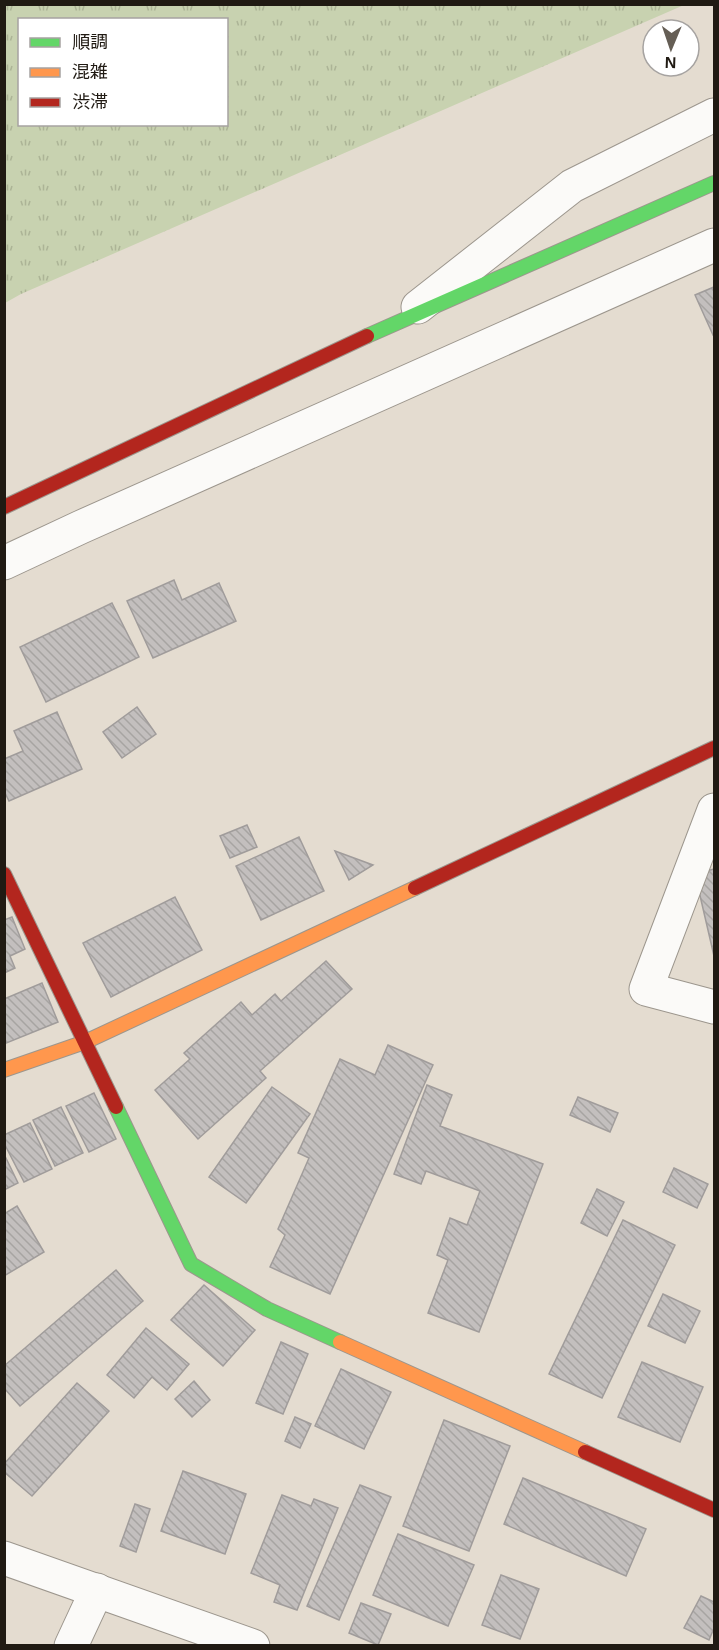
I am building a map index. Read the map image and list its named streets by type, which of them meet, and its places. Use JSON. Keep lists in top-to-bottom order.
{
  "legend": ["順調", "混雑", "渋滞"],
  "north": "bottom"
}
